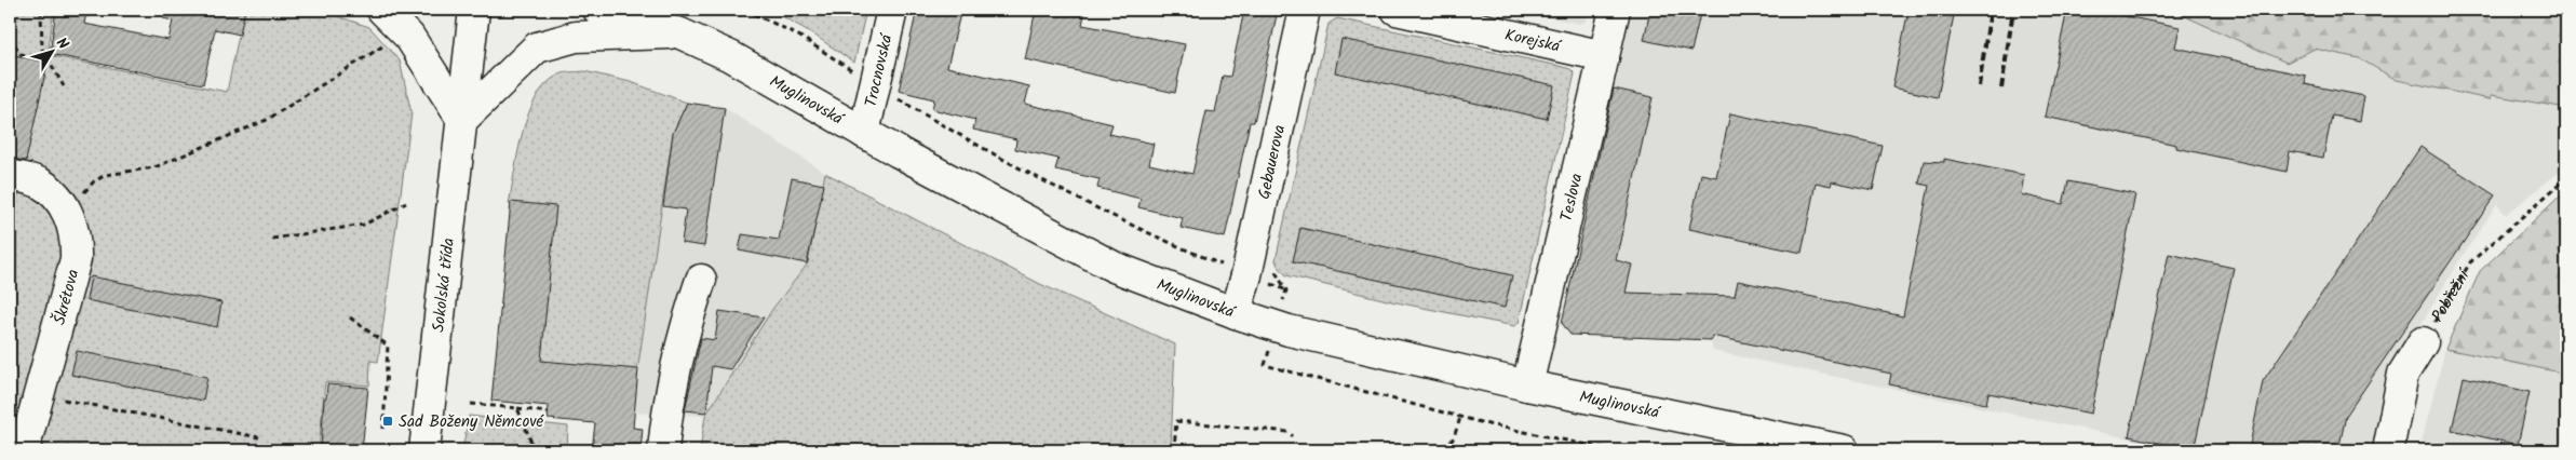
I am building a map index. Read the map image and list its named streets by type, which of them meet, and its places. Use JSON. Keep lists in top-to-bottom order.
{
  "streets": {
    "street": [
      "Korejská",
      "Trocnovská",
      "Muglinovská",
      "Gebauerova",
      "Teslova",
      "Sokolská třída",
      "Škrétova"
    ],
    "path": ["Pobřežní"]
  },
  "crossings": [
    ["Korejská", "Teslova"],
    ["Trocnovská", "Muglinovská"],
    ["Muglinovská", "Gebauerova"],
    ["Muglinovská", "Teslova"]
  ],
  "places": {
    "transit": ["Sad Boženy Němcové"]
  },
  "north": "top right"
}
